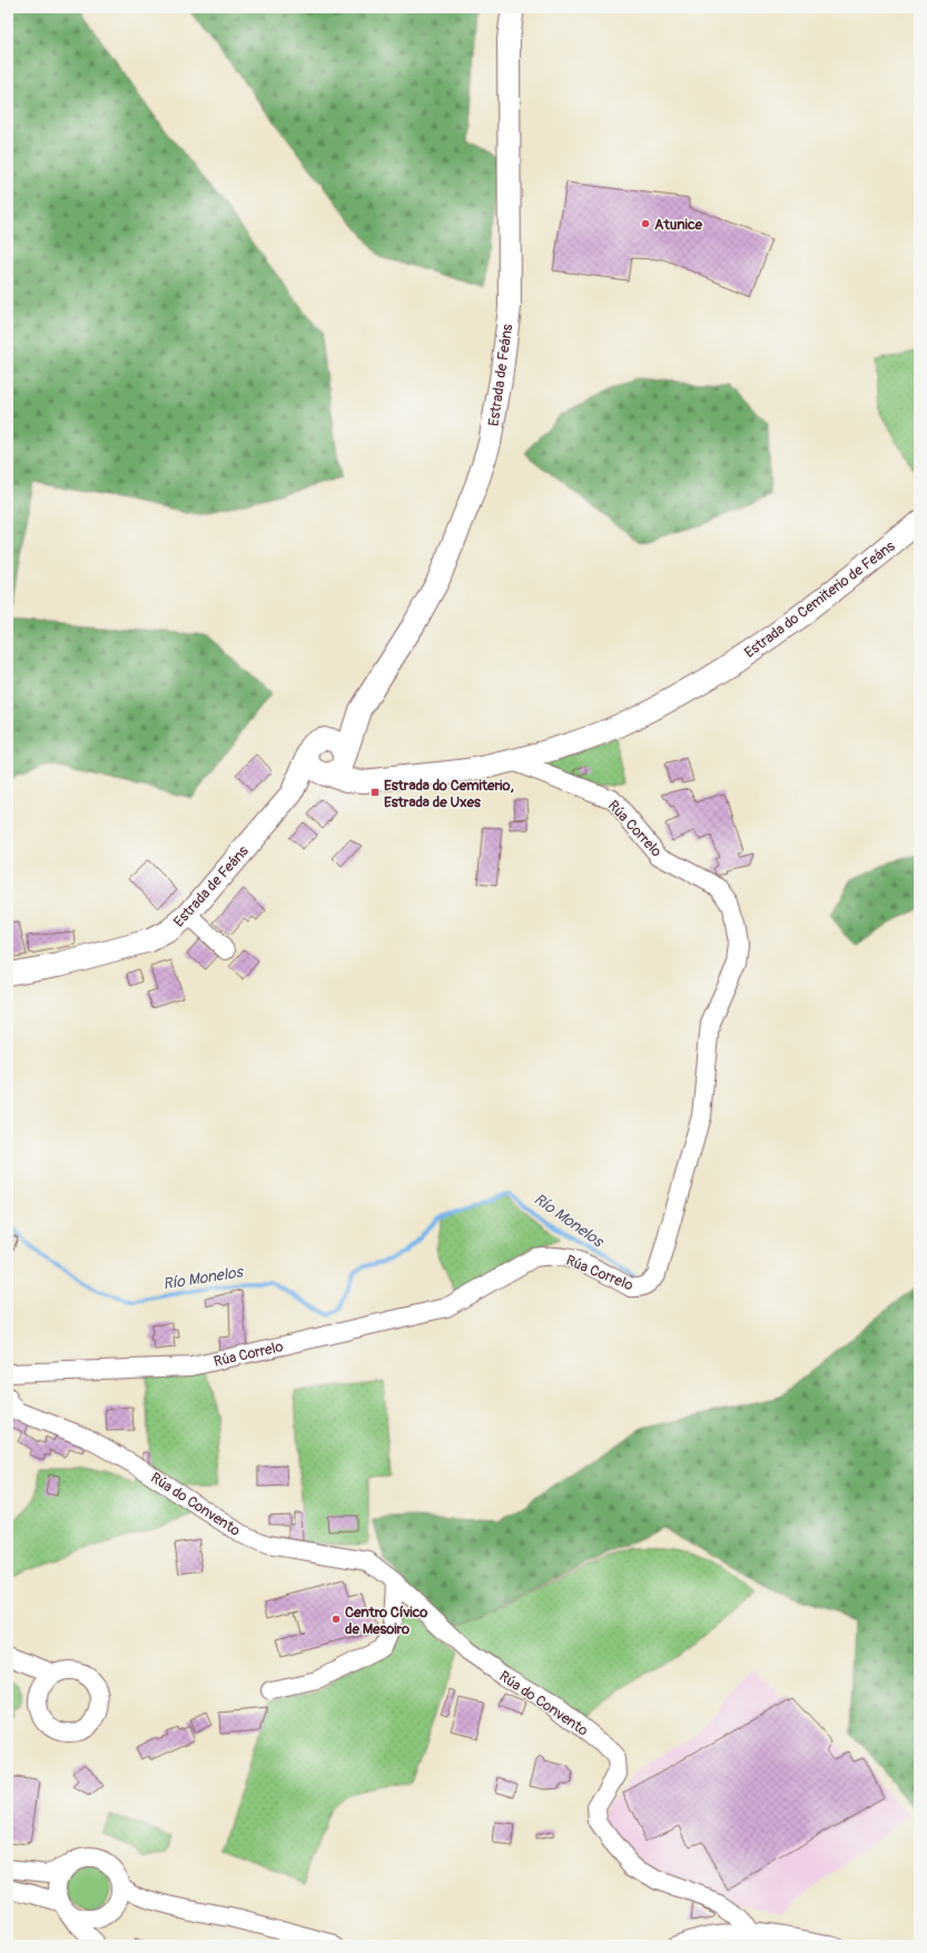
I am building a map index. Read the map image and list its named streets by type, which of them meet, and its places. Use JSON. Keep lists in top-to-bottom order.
{
  "streets": {
    "street": [
      "Estrada de Feáns",
      "Estrada do Cemiterio de Feáns",
      "Rúa Correlo",
      "Rúa do Convento"
    ]
  },
  "crossings": [
    ["Estrada de Feáns", "Estrada do Cemiterio de Feáns"],
    ["Estrada do Cemiterio de Feáns", "Rúa Correlo"]
  ],
  "water": ["Río Monelos"],
  "places": {
    "other": ["Atunice", "Centro Cívico de Mesoiro"],
    "transit": ["Estrada do Cemiterio, Estrada de Uxes"]
  }
}
